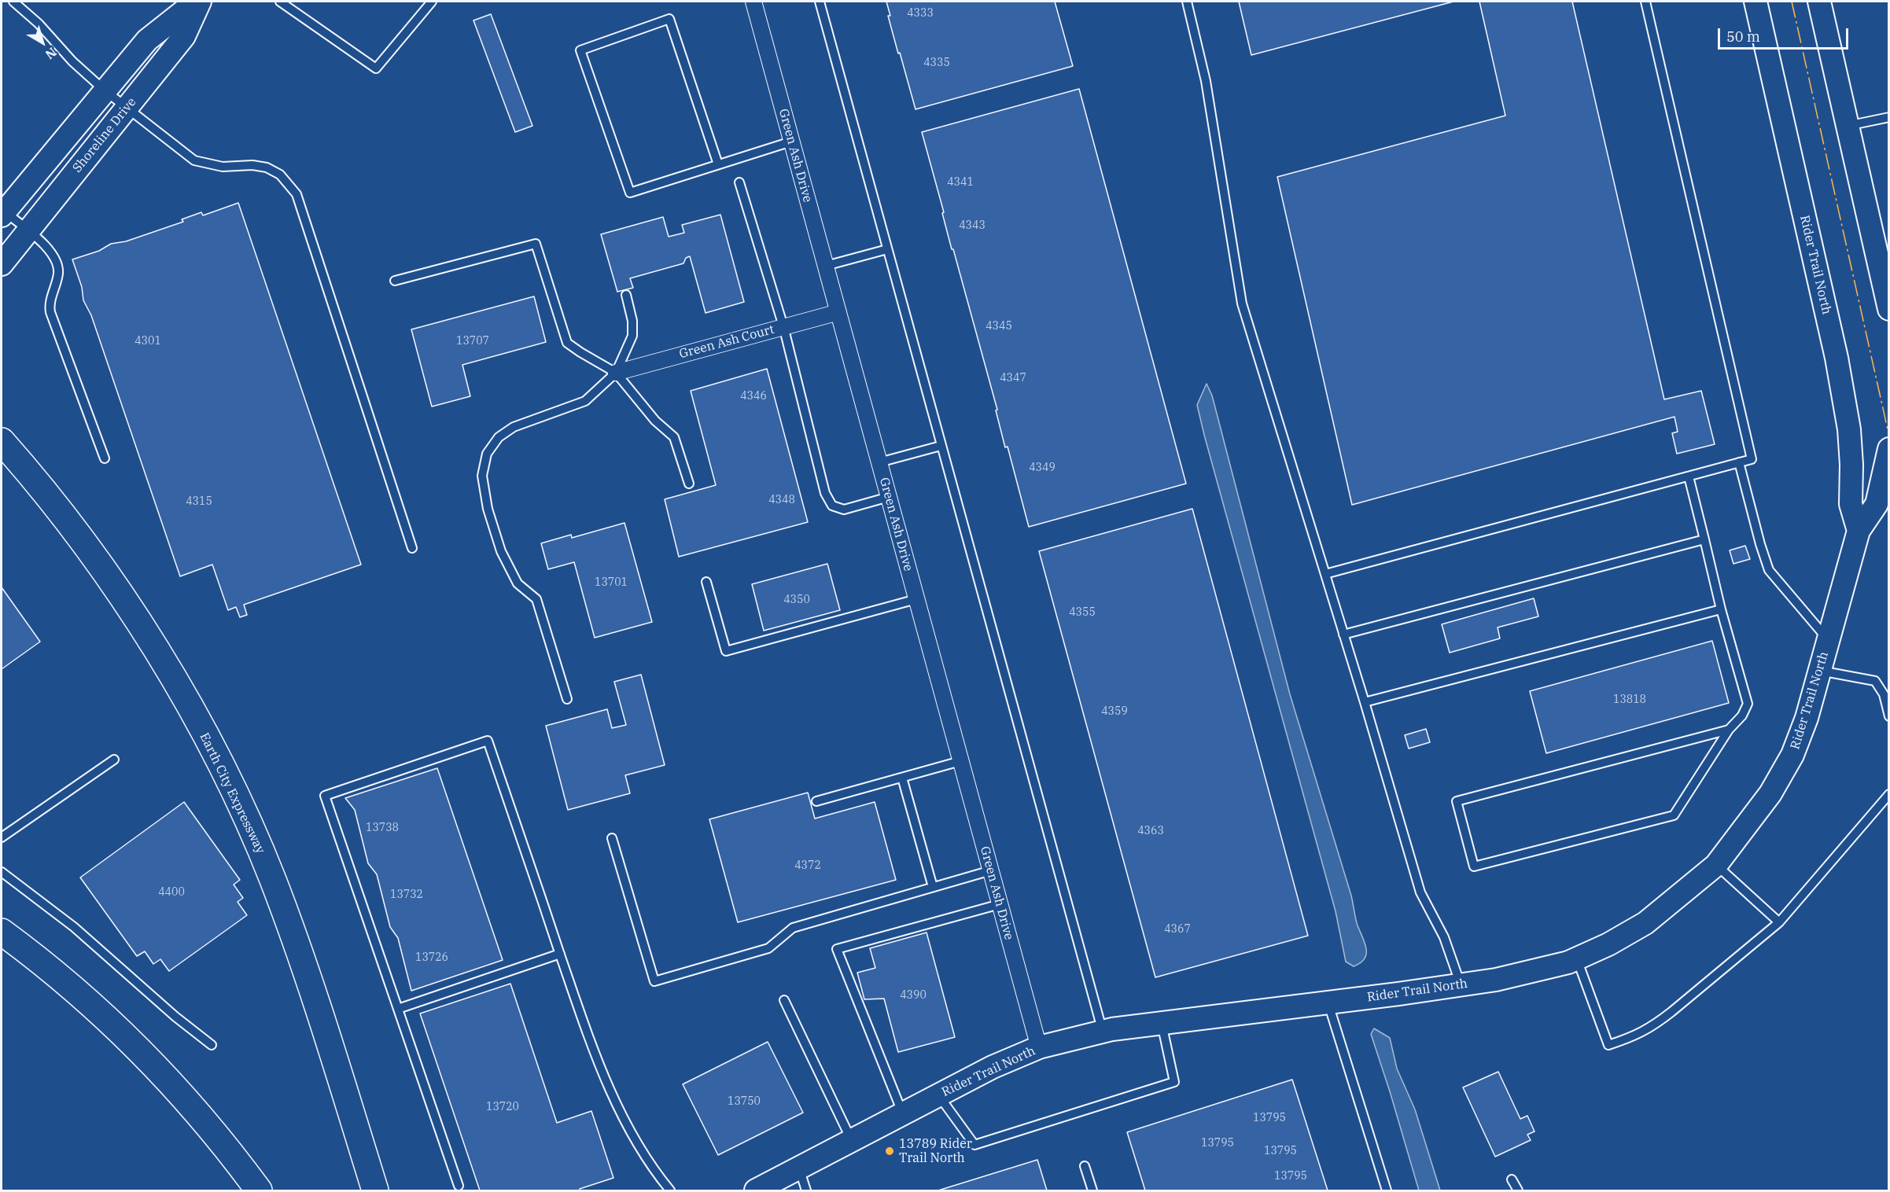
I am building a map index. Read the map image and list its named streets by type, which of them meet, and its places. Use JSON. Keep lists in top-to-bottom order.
{
  "streets": {
    "highway": ["Earth City Expressway"],
    "street": [
      "Shoreline Drive",
      "Green Ash Drive",
      "Rider Trail North",
      "Green Ash Court"
    ]
  },
  "crossings": [
    ["Green Ash Drive", "Rider Trail North"],
    ["Green Ash Drive", "Green Ash Court"]
  ],
  "places": ["13789 Rider Trail North"],
  "house_numbers": [
    "4333",
    "4335",
    "4341",
    "4343",
    "4345",
    "4301",
    "13707",
    "4347",
    "4346",
    "4349",
    "4348",
    "4315",
    "13701",
    "4350",
    "4355",
    "13818",
    "4359",
    "13738",
    "4363",
    "4372",
    "4400",
    "13732",
    "4367",
    "13726",
    "4390",
    "13750",
    "13720",
    "13795",
    "13795",
    "13795",
    "13795"
  ],
  "scale_bar": "50 m",
  "north": "bottom right"
}
